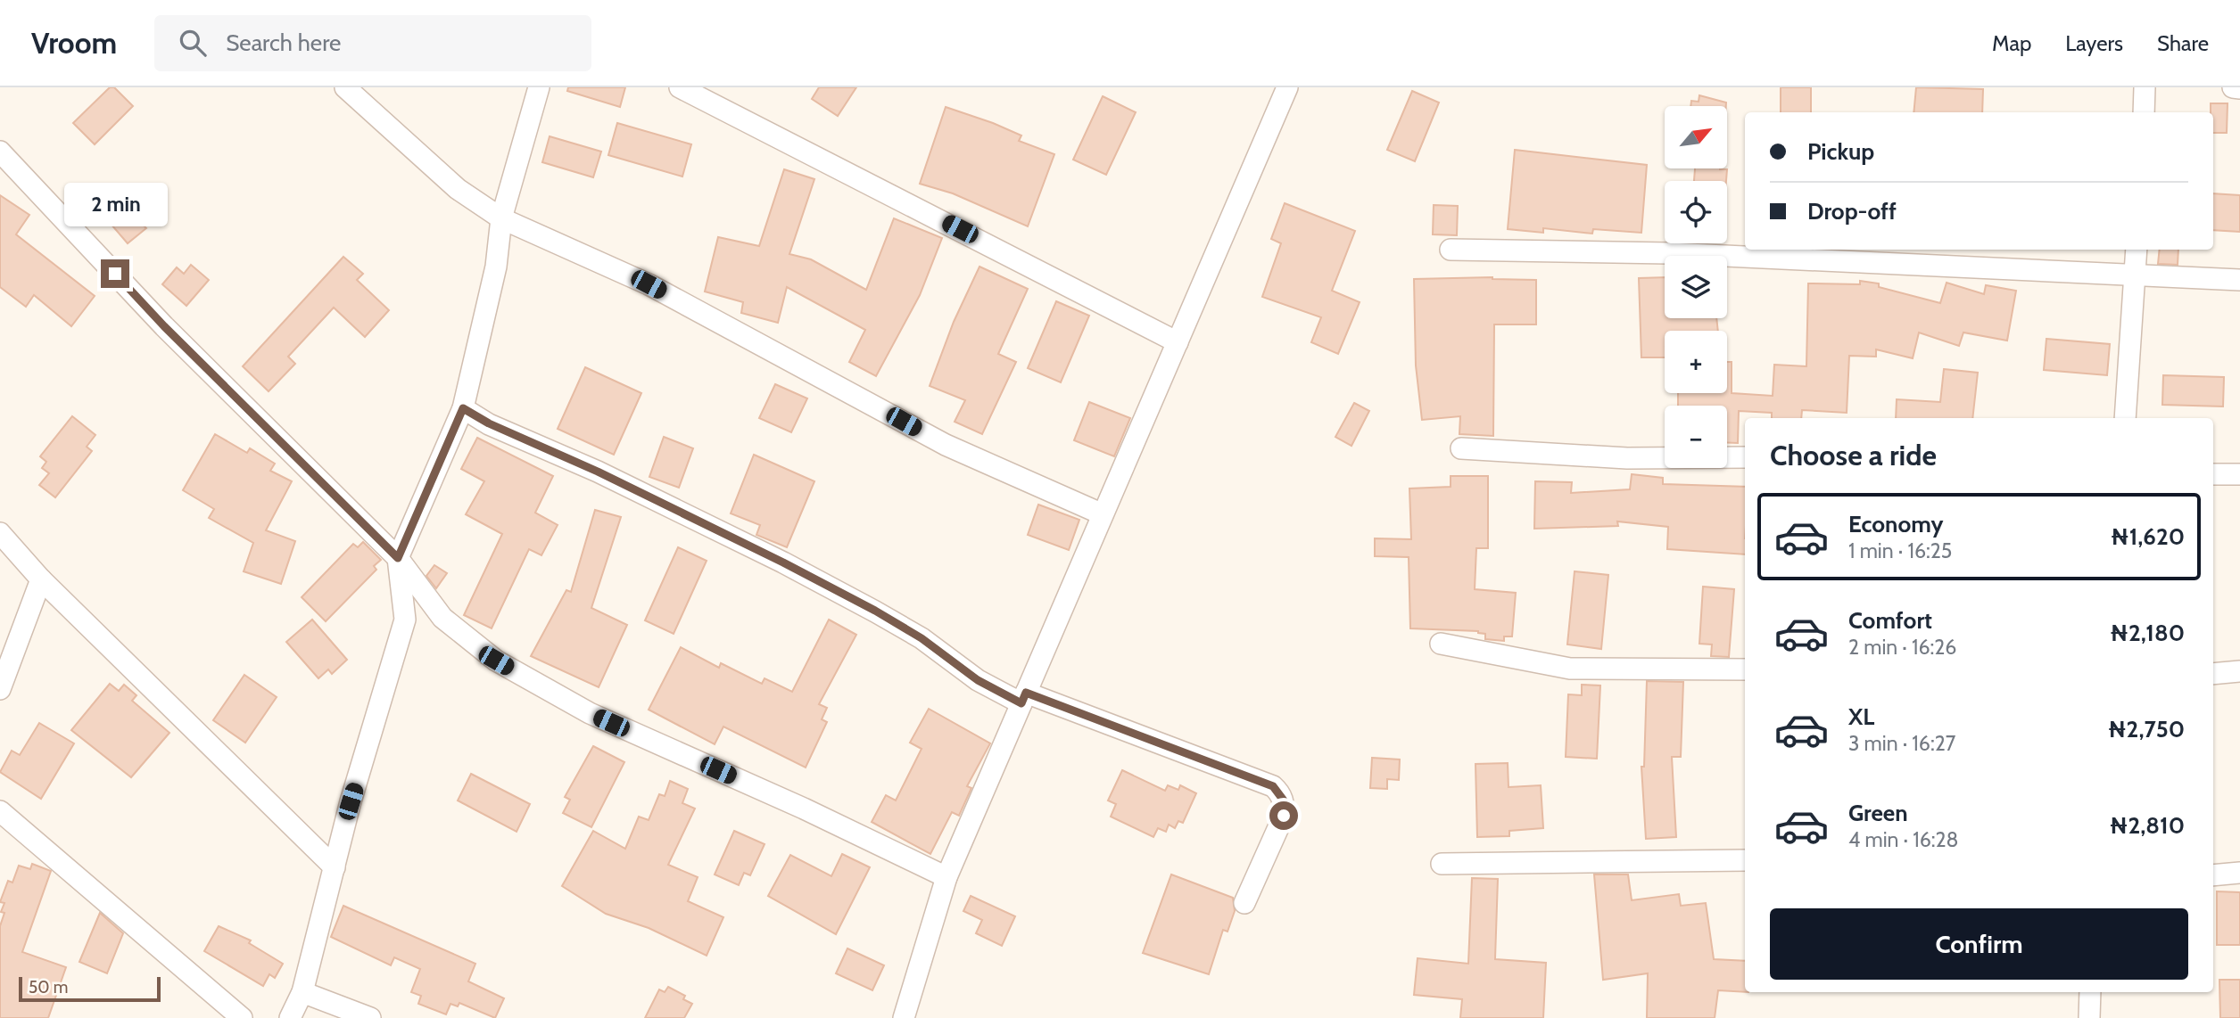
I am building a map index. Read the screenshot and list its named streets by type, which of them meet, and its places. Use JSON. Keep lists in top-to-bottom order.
{
  "scale_bar": "50 m",
  "north": "top right",
  "page": {
    "header": "Vroom",
    "search": "Search here",
    "nav": ["Map", "Layers", "Share"],
    "map_buttons": ["+", "−"],
    "banner": ["Pickup", "Drop-off"],
    "bubble": "2 min",
    "heading": "Choose a ride",
    "list": [
      {
        "name": "Economy",
        "note": "1 min · 16:25",
        "value": "₦1,620"
      },
      {
        "name": "Comfort",
        "note": "2 min · 16:26",
        "value": "₦2,180"
      },
      {
        "name": "XL",
        "note": "3 min · 16:27",
        "value": "₦2,750"
      },
      {
        "name": "Green",
        "note": "4 min · 16:28",
        "value": "₦2,810"
      }
    ],
    "buttons": "Confirm",
    "scale": "50 m"
  }
}
